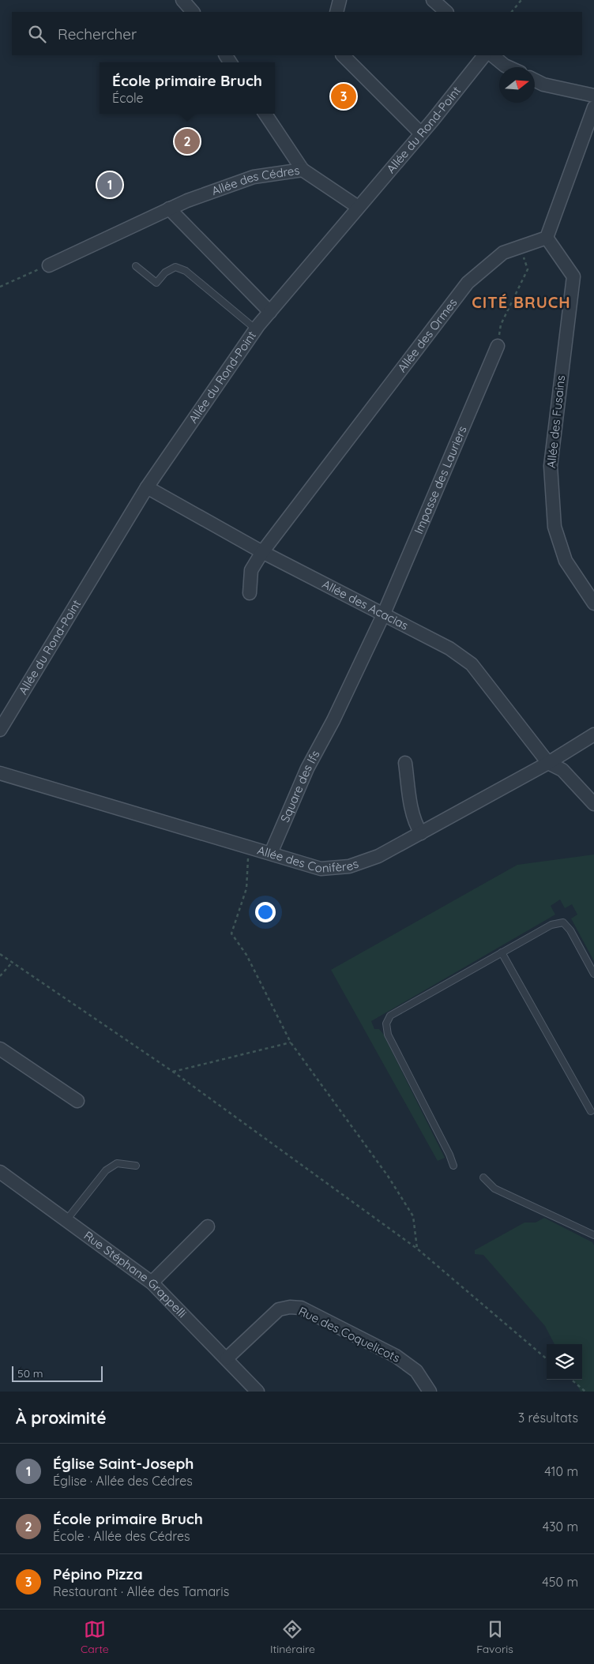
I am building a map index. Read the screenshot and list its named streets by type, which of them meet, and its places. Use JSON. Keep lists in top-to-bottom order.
{
  "streets": {
    "street": [
      "Allée du Rond-Point",
      "Allée des Cédres",
      "Allée des Ormes",
      "Allée des Fusains",
      "Impasse des Lauriers",
      "Allée des Acacias",
      "Square des Ifs",
      "Allée des Conifères",
      "Rue Stéphane Grappelli",
      "Rue des Coquelicots"
    ]
  },
  "crossings": [
    ["Allée du Rond-Point", "Allée des Cédres"],
    ["Allée du Rond-Point", "Allée des Acacias"],
    ["Allée des Ormes", "Allée des Fusains"],
    ["Allée des Ormes", "Allée des Acacias"],
    ["Impasse des Lauriers", "Allée des Acacias"],
    ["Impasse des Lauriers", "Square des Ifs"],
    ["Allée des Acacias", "Allée des Conifères"],
    ["Square des Ifs", "Allée des Conifères"],
    ["Rue Stéphane Grappelli", "Rue des Coquelicots"]
  ],
  "districts": ["CITÉ BRUCH"],
  "scale_bar": "50 m",
  "north": "right",
  "page": {
    "search": "Rechercher",
    "popup": ["École primaire Bruch", "École"],
    "pins": ["3", "2", "1"],
    "scale": "50 m",
    "heading": ["À proximité", "3 résultats"],
    "list": [
      {
        "mark": "1",
        "name": "Église Saint-Joseph",
        "note": "Église · Allée des Cédres",
        "value": "410 m"
      },
      {
        "mark": "2",
        "name": "École primaire Bruch",
        "note": "École · Allée des Cédres",
        "value": "430 m"
      },
      {
        "mark": "3",
        "name": "Pépino Pizza",
        "note": "Restaurant · Allée des Tamaris",
        "value": "450 m"
      }
    ],
    "nav": ["Carte", "Itinéraire", "Favoris"]
  }
}
